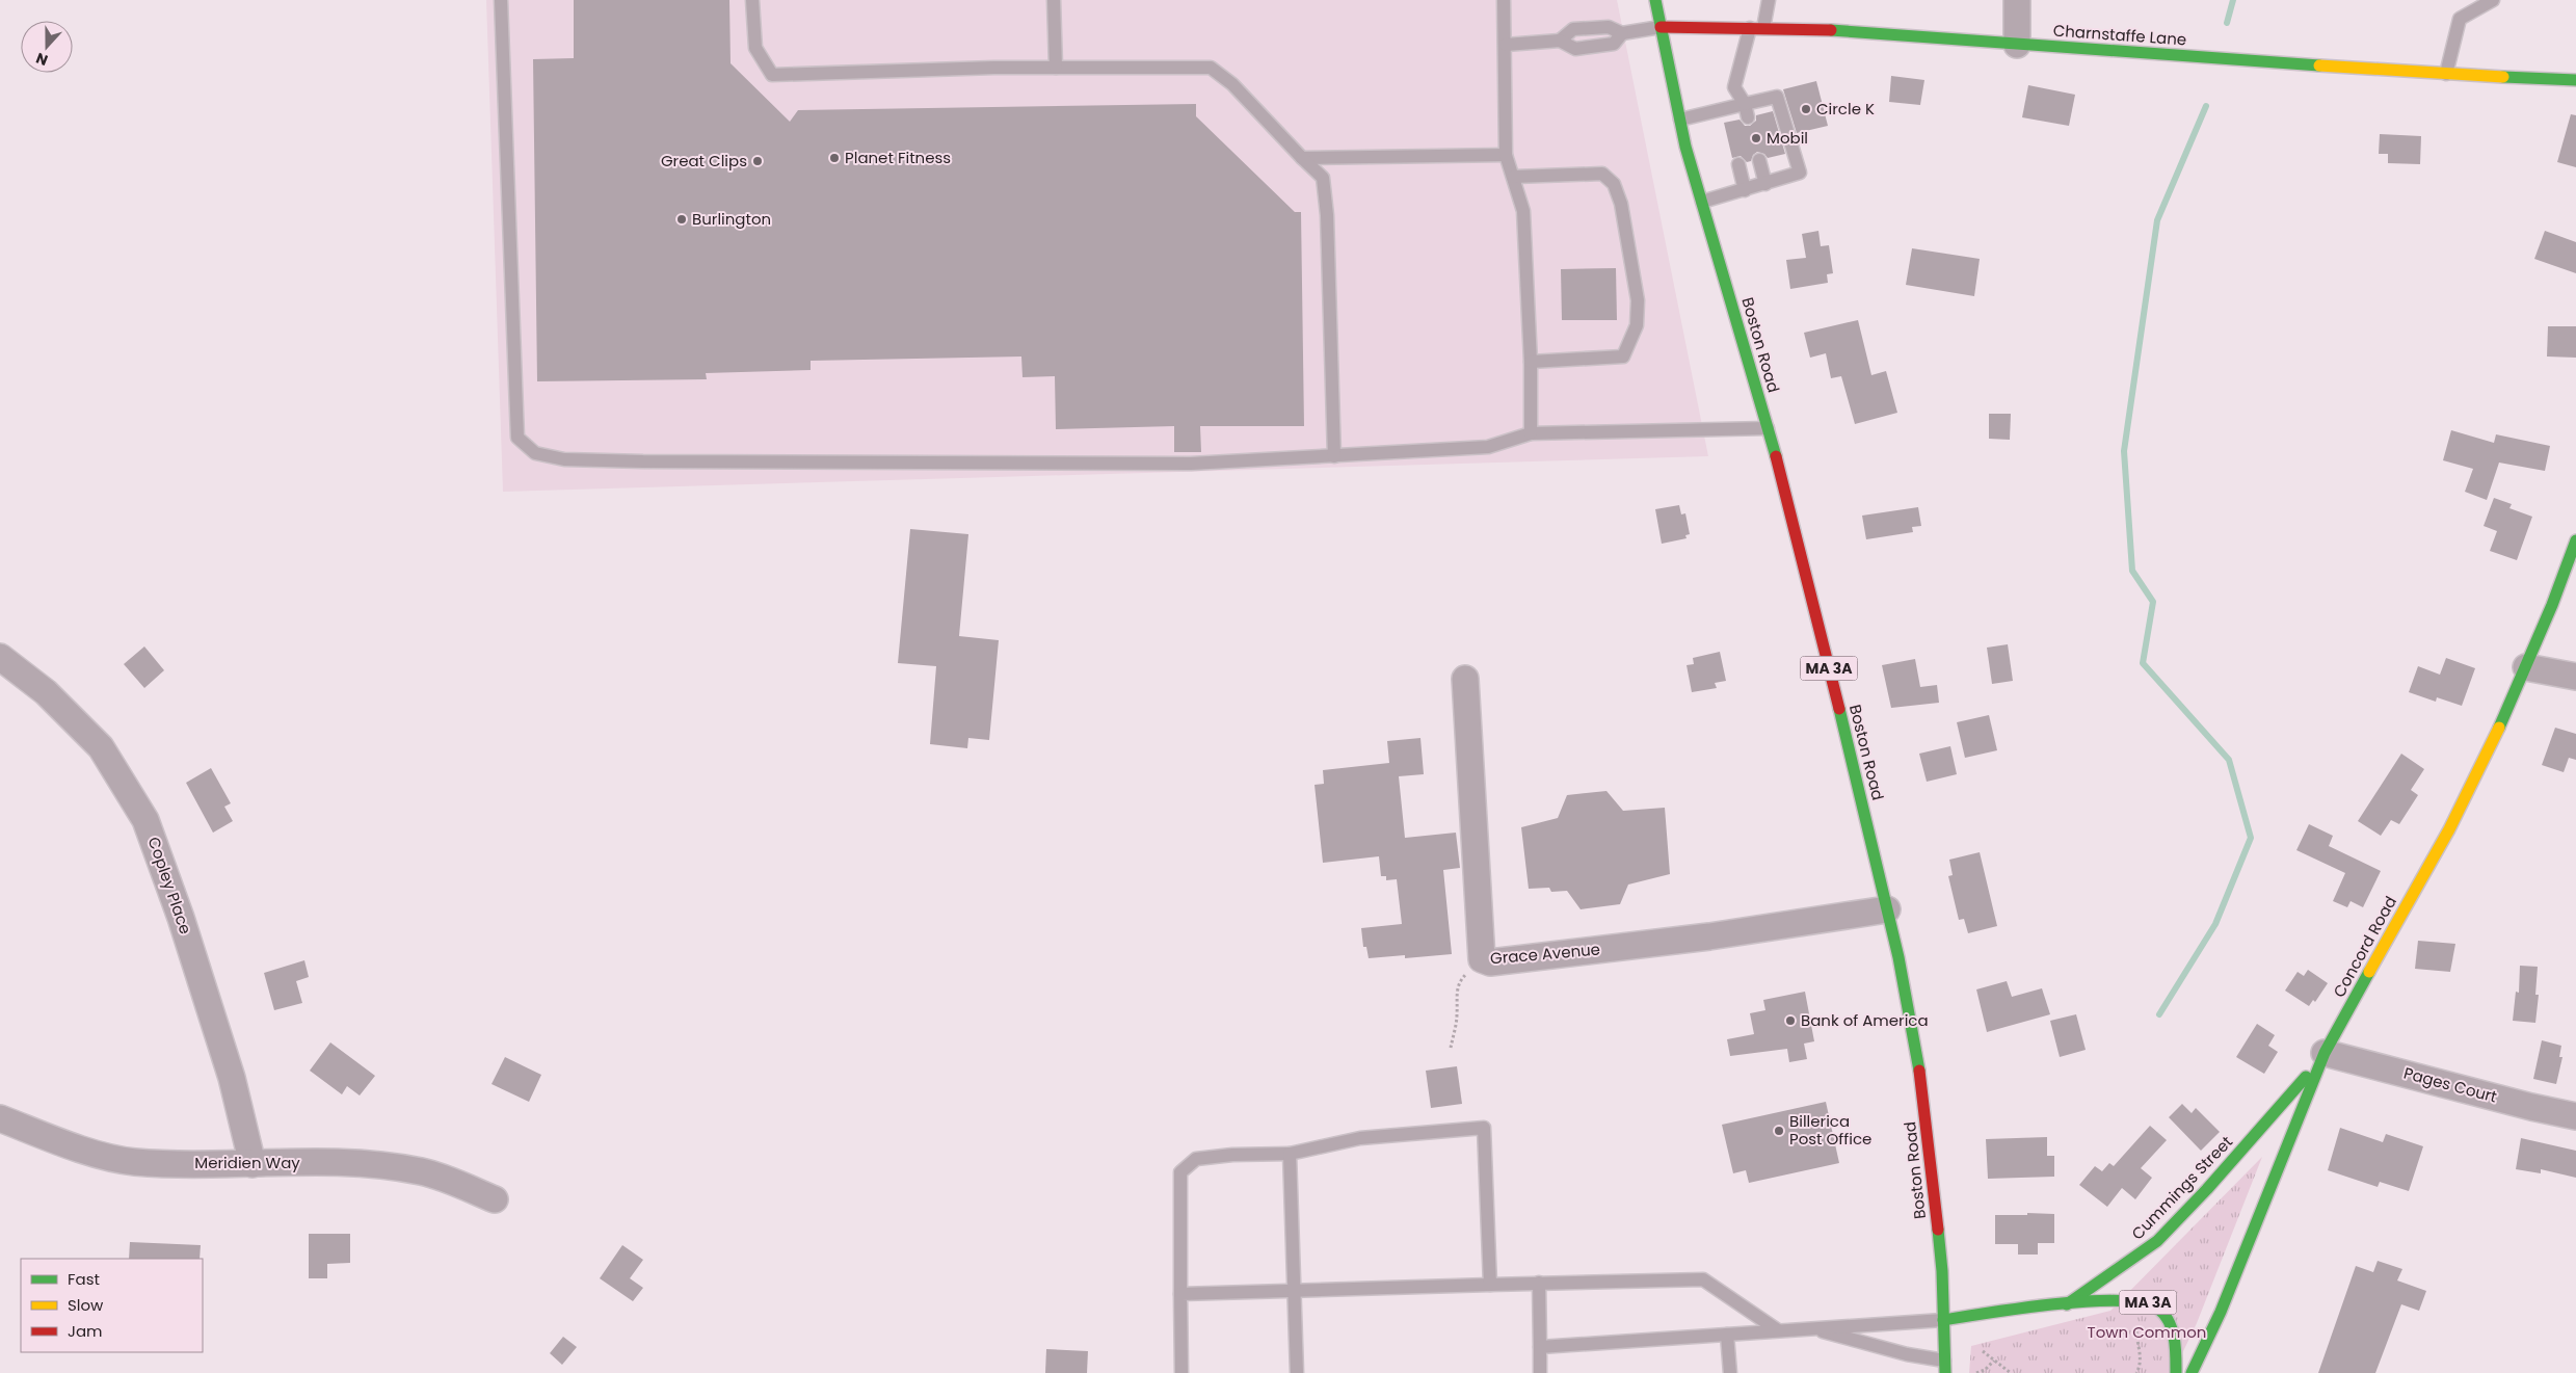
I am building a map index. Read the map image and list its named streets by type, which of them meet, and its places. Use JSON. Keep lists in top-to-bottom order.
{
  "streets": {
    "main road": [
      "Charnstaffe Lane",
      "Boston Road",
      "MA 3A",
      "Concord Road",
      "Cummings Street"
    ],
    "street": [
      "Copley Place",
      "Grace Avenue",
      "Pages Court",
      "Meridien Way"
    ]
  },
  "crossings": [
    ["Charnstaffe Lane", "Boston Road"],
    ["Boston Road", "Grace Avenue"],
    ["Boston Road", "Cummings Street"],
    ["MA 3A", "Cummings Street"],
    ["Copley Place", "Meridien Way"],
    ["Concord Road", "Pages Court"],
    ["Concord Road", "Cummings Street"],
    ["Pages Court", "Cummings Street"]
  ],
  "parks": ["Town Common"],
  "places": [
    "Circle K",
    "Mobil",
    "Planet Fitness",
    "Great Clips",
    "Burlington",
    "Bank of America",
    "Billerica Post Office"
  ],
  "legend": ["Fast", "Slow", "Jam"],
  "north": "bottom"
}
